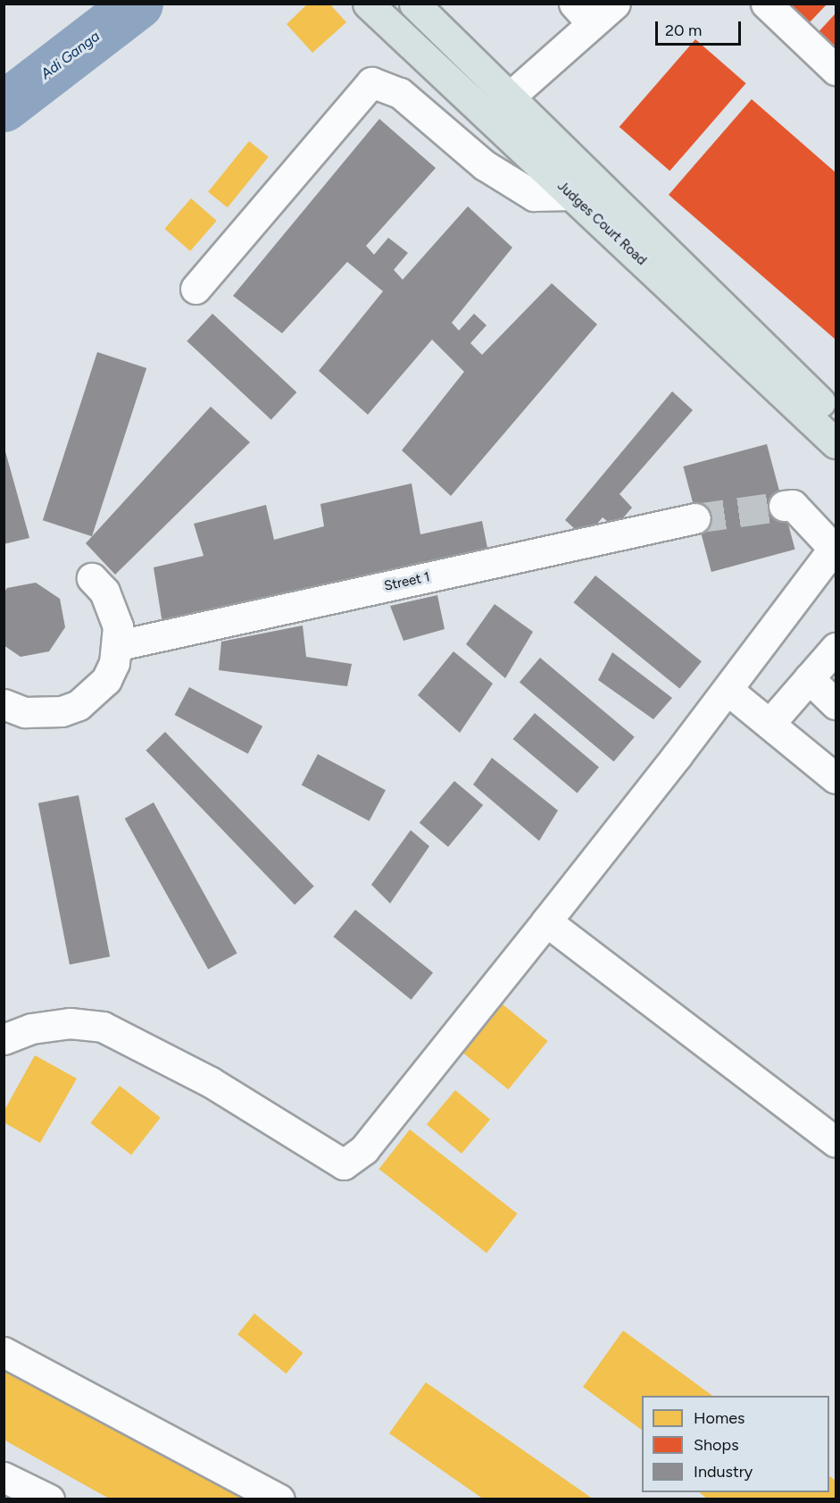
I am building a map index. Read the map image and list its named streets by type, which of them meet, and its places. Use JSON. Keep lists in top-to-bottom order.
{
  "streets": {
    "main road": ["Judges Court Road"],
    "street": ["Street 1"]
  },
  "water": ["Adi Ganga"],
  "legend": ["Homes", "Shops", "Industry"],
  "scale_bar": "20 m"
}
